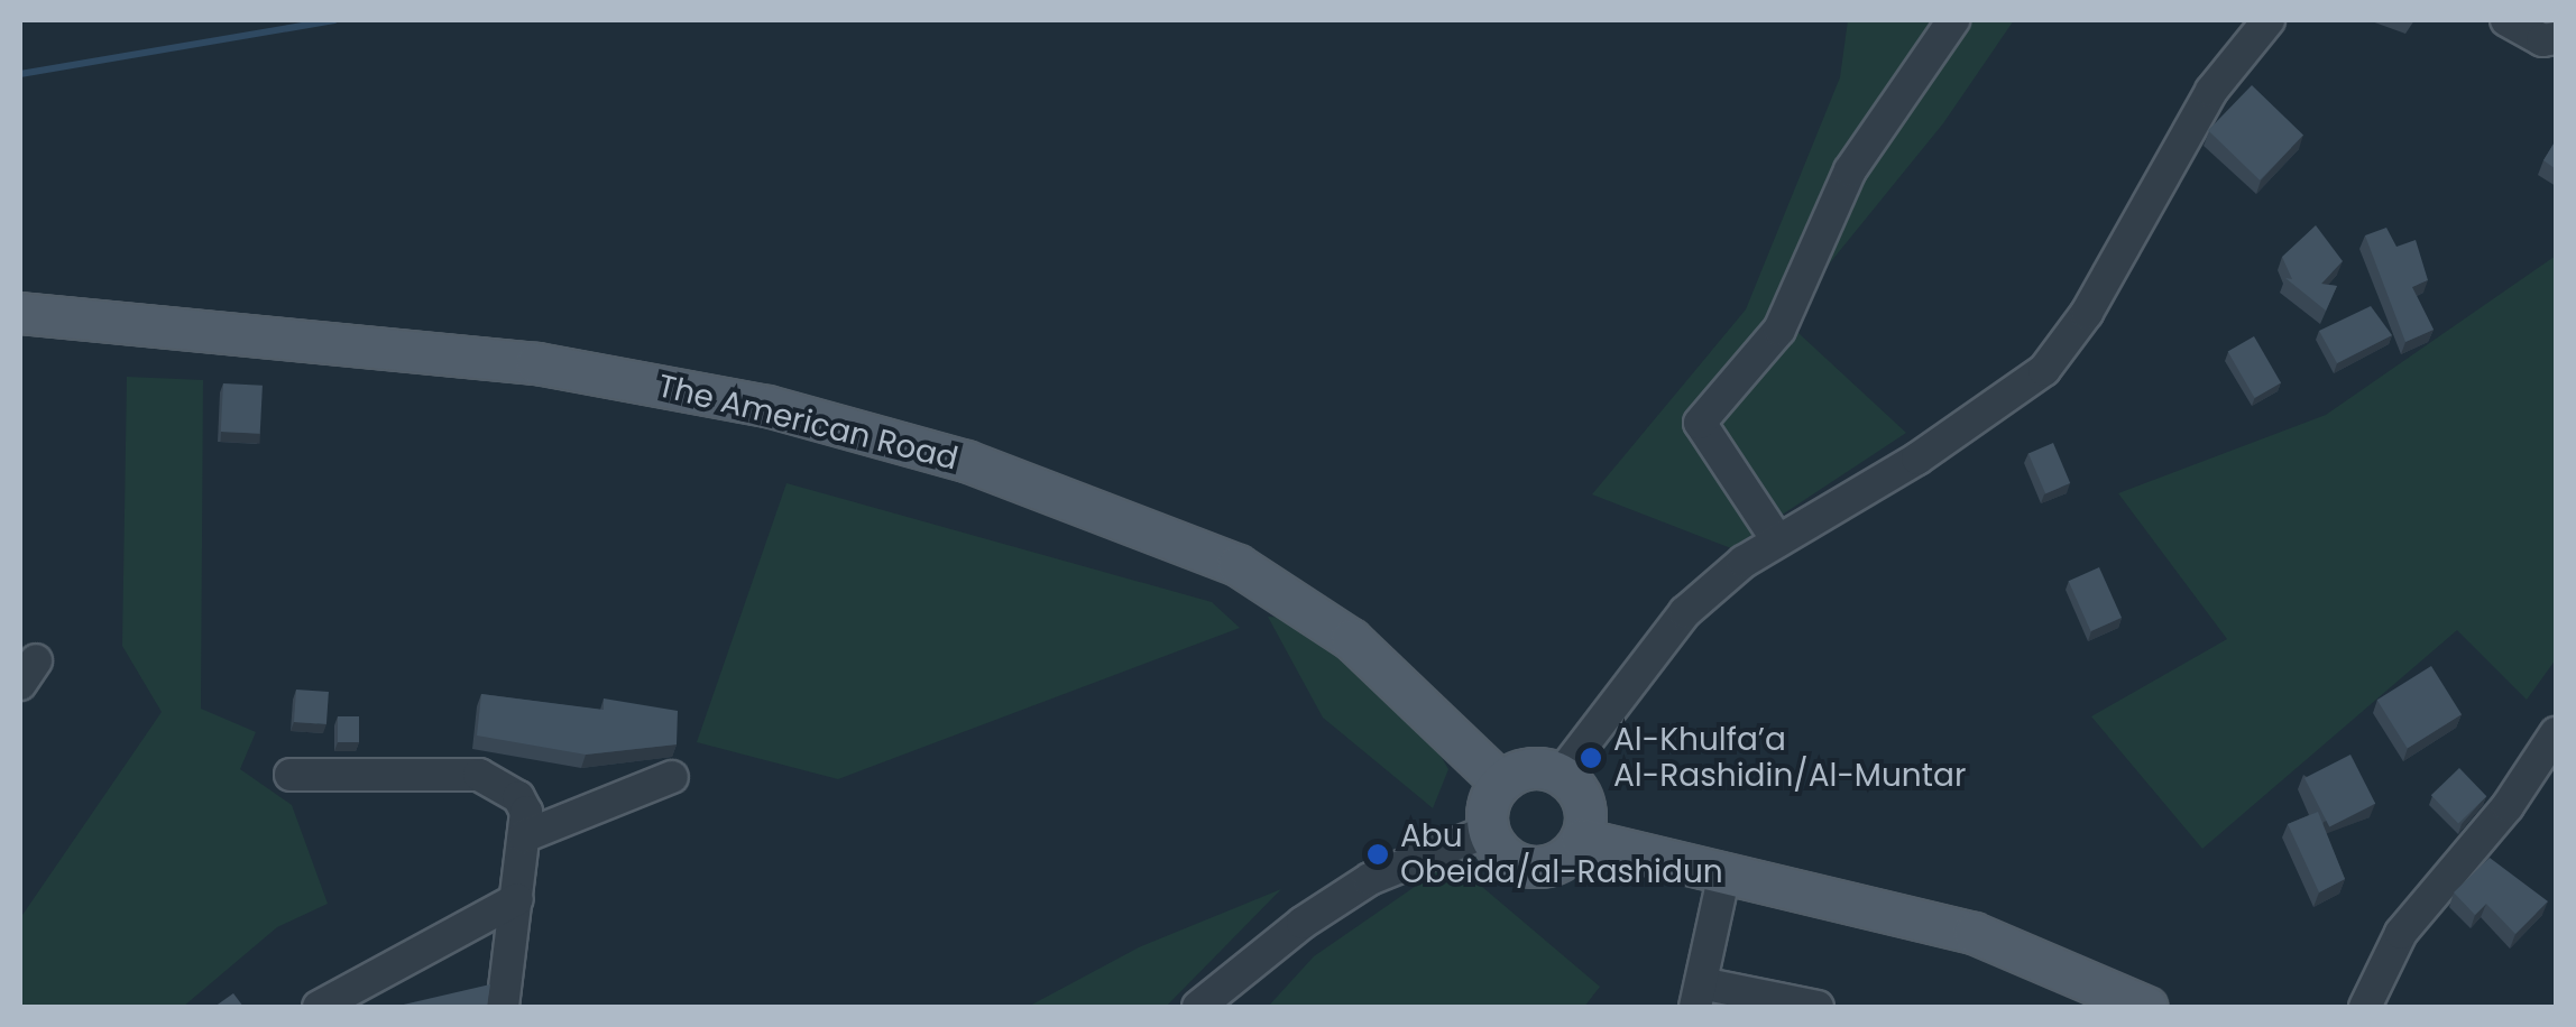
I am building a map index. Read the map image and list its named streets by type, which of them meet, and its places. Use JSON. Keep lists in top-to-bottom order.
{
  "streets": {
    "main road": ["The American Road"]
  },
  "places": ["Al-Khulfa’a Al-Rashidin/Al-Muntar", "Abu Obeida/al-Rashidun"]
}
